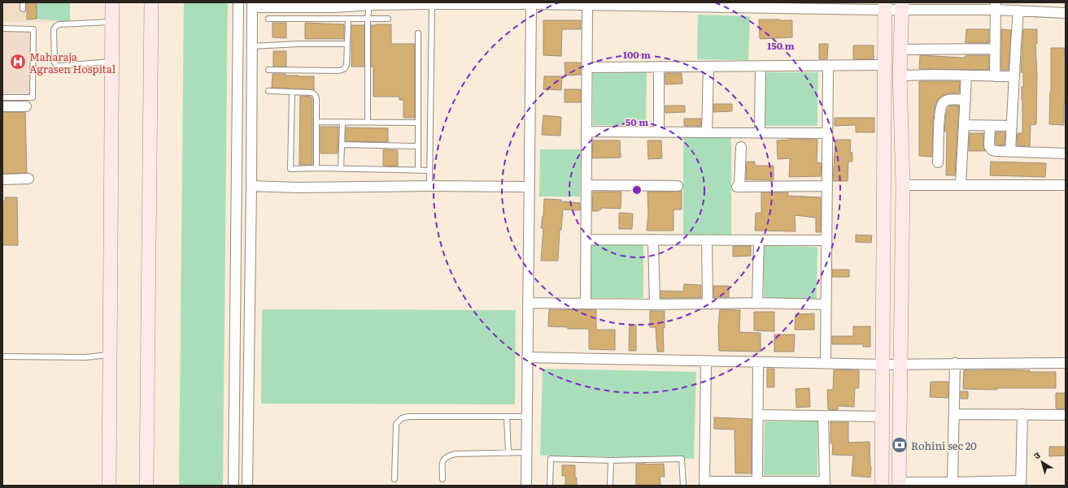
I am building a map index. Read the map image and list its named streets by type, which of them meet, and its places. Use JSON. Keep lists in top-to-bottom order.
{
  "places": {
    "hospital": ["Maharaja Agrasen Hospital"],
    "bank": ["Rohini sec 20"]
  },
  "north": "top left",
  "rings": ["150 m", "100 m", "50 m"]
}
